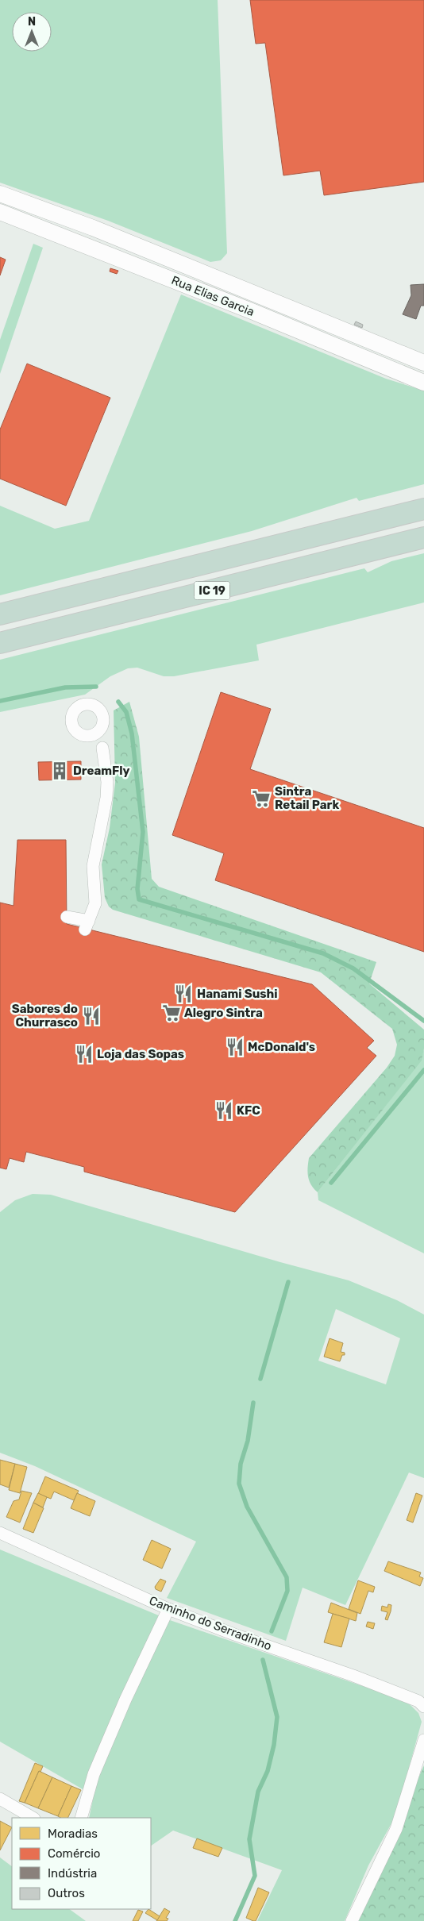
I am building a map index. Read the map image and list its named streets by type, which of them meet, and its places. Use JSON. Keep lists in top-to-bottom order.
{
  "streets": {
    "highway": ["IC 19"],
    "street": ["Rua Elias Garcia", "Caminho do Serradinho"]
  },
  "places": {
    "building": ["DreamFly"],
    "supermarket": ["Sintra Retail Park", "Alegro Sintra"],
    "restaurant": [
      "Hanami Sushi",
      "Sabores do Churrasco",
      "McDonald's",
      "Loja das Sopas",
      "KFC"
    ]
  },
  "legend": [
    "Moradias",
    "Comércio",
    "Indústria",
    "Outros"
  ],
  "north": "top"
}
